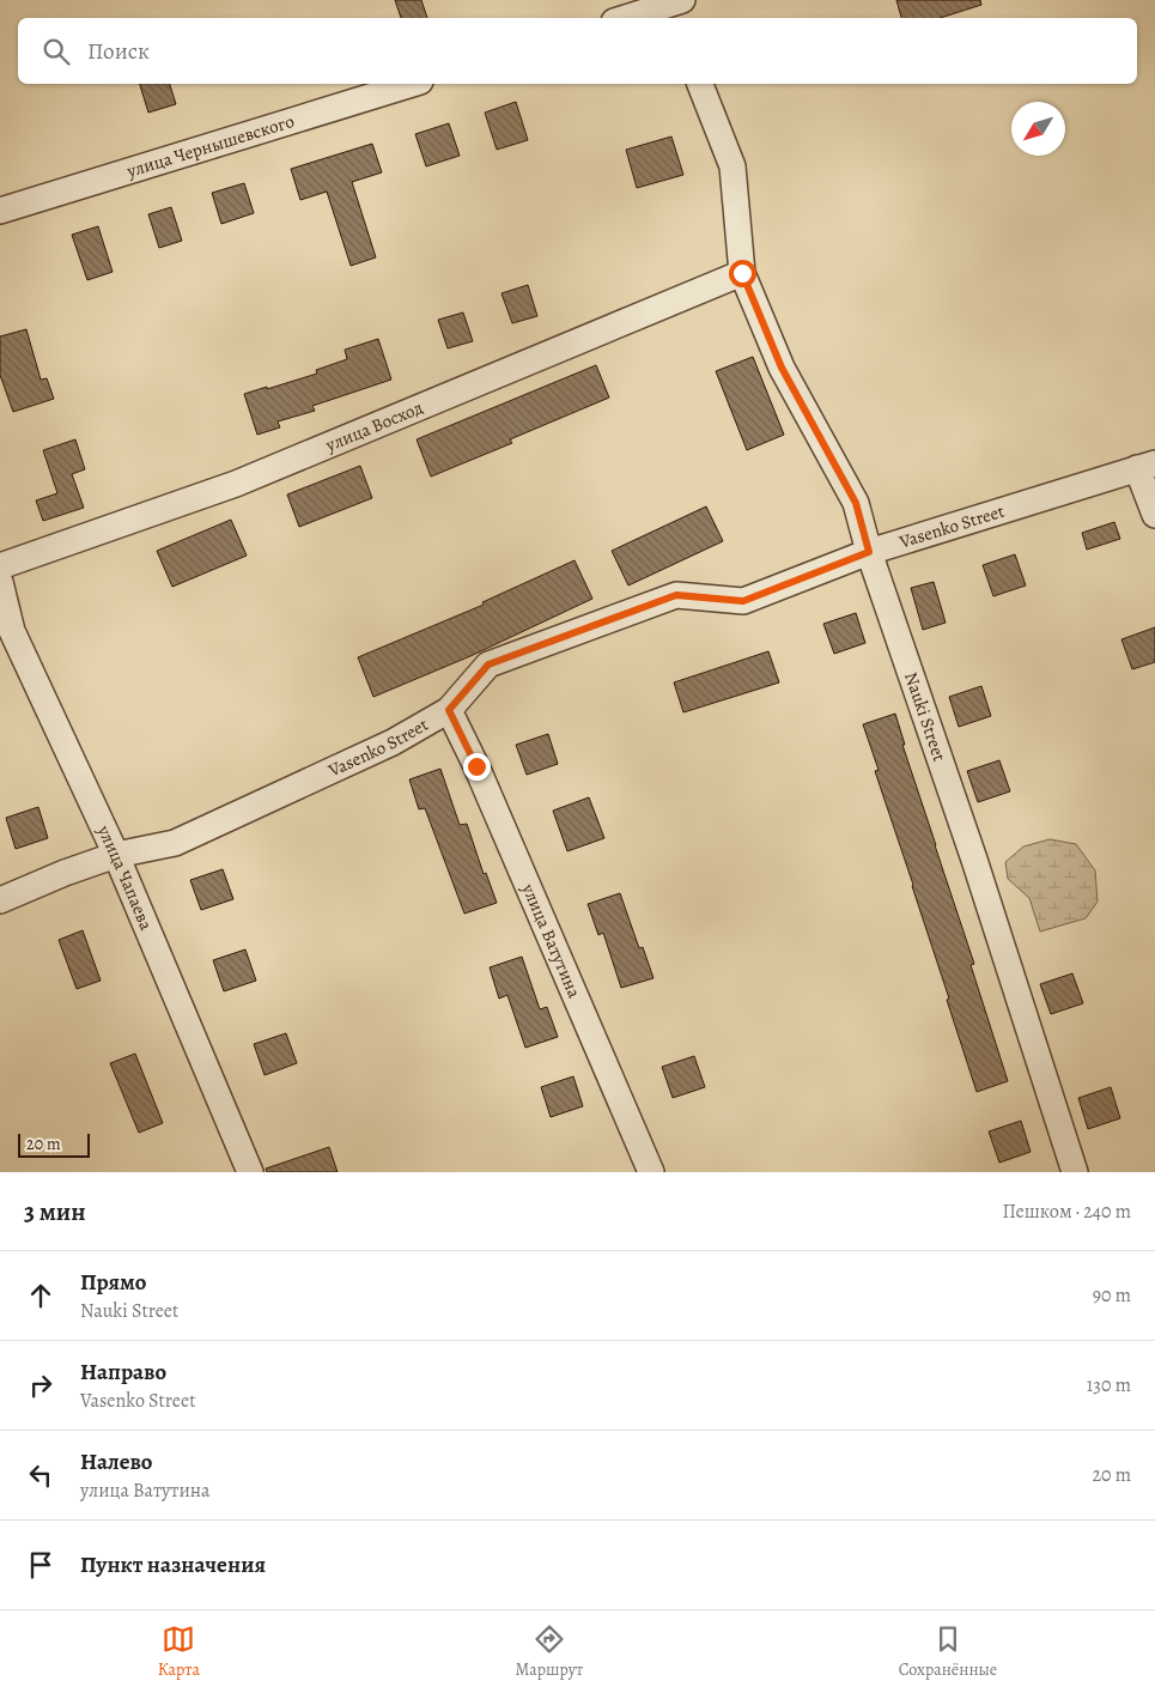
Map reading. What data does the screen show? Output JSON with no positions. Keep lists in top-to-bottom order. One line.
{"streets":{"street":["улица Чернышевского","улица Восход","Vasenko Street","Nauki Street","улица Чапаева","улица Ватутина"]},"crossings":[["улица Восход","Nauki Street"],["Vasenko Street","Nauki Street"],["Vasenko Street","улица Чапаева"],["Vasenko Street","улица Ватутина"]],"scale_bar":"20 m","north":"bottom left","page":{"search":"Поиск","scale":"20 m","heading":["3 мин","Пешком · 240 m"],"list":[["Прямо","Nauki Street","90 m"],["Направо","Vasenko Street","130 m"],["Налево","улица Ватутина","20 m"],"Пункт назначения"],"nav":["Карта","Маршрут","Сохранённые"]}}
